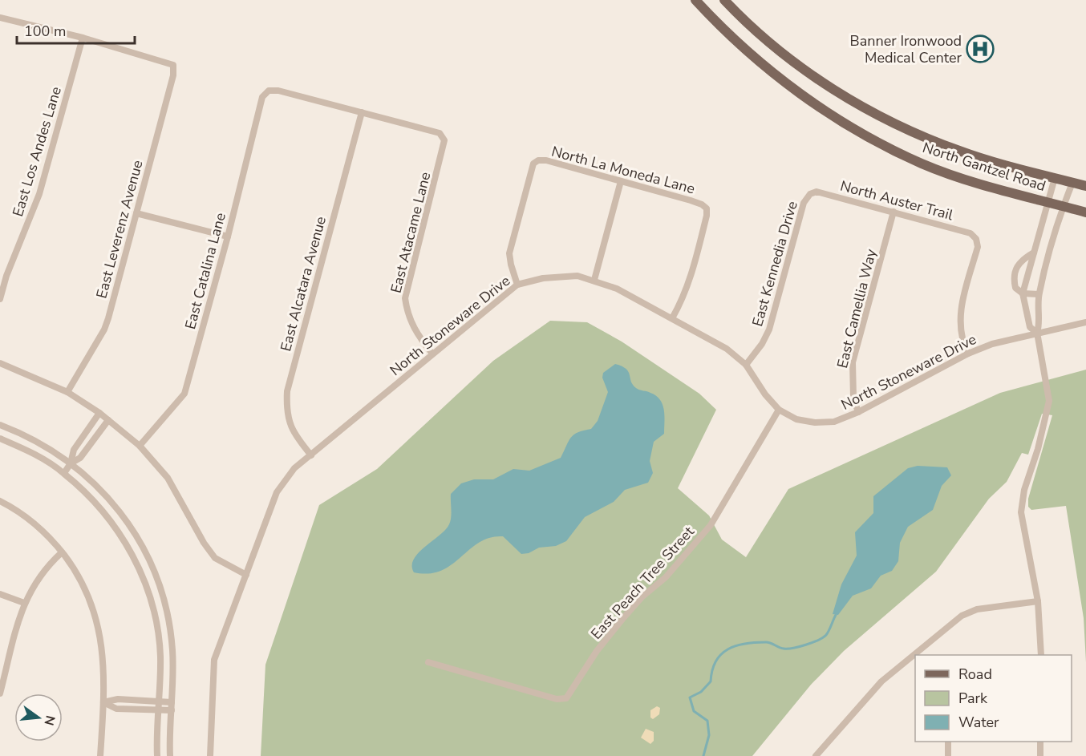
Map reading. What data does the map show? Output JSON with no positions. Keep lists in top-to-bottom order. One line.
{"streets":{"main road":["North Gantzel Road"],"street":["East Los Andes Lane","North La Moneda Lane","North Auster Trail","East Leverenz Avenue","East Atacame Lane","East Kennedia Drive","East Catalina Lane","East Alcatara Avenue","East Camellia Way","North Stoneware Drive","East Peach Tree Street"]},"crossings":[["East Los Andes Lane","East Leverenz Avenue"],["North La Moneda Lane","North Stoneware Drive"],["North Auster Trail","East Kennedia Drive"],["North Auster Trail","East Camellia Way"],["North Auster Trail","North Stoneware Drive"],["East Atacame Lane","East Catalina Lane"],["East Atacame Lane","East Alcatara Avenue"],["East Atacame Lane","North Stoneware Drive"],["East Kennedia Drive","North Stoneware Drive"],["East Catalina Lane","East Alcatara Avenue"],["East Alcatara Avenue","North Stoneware Drive"],["East Camellia Way","North Stoneware Drive"],["North Stoneware Drive","East Peach Tree Street"]],"places":{"hospital":["Banner Ironwood Medical Center"]},"legend":["Road","Park","Water"],"scale_bar":"100 m","north":"right"}
